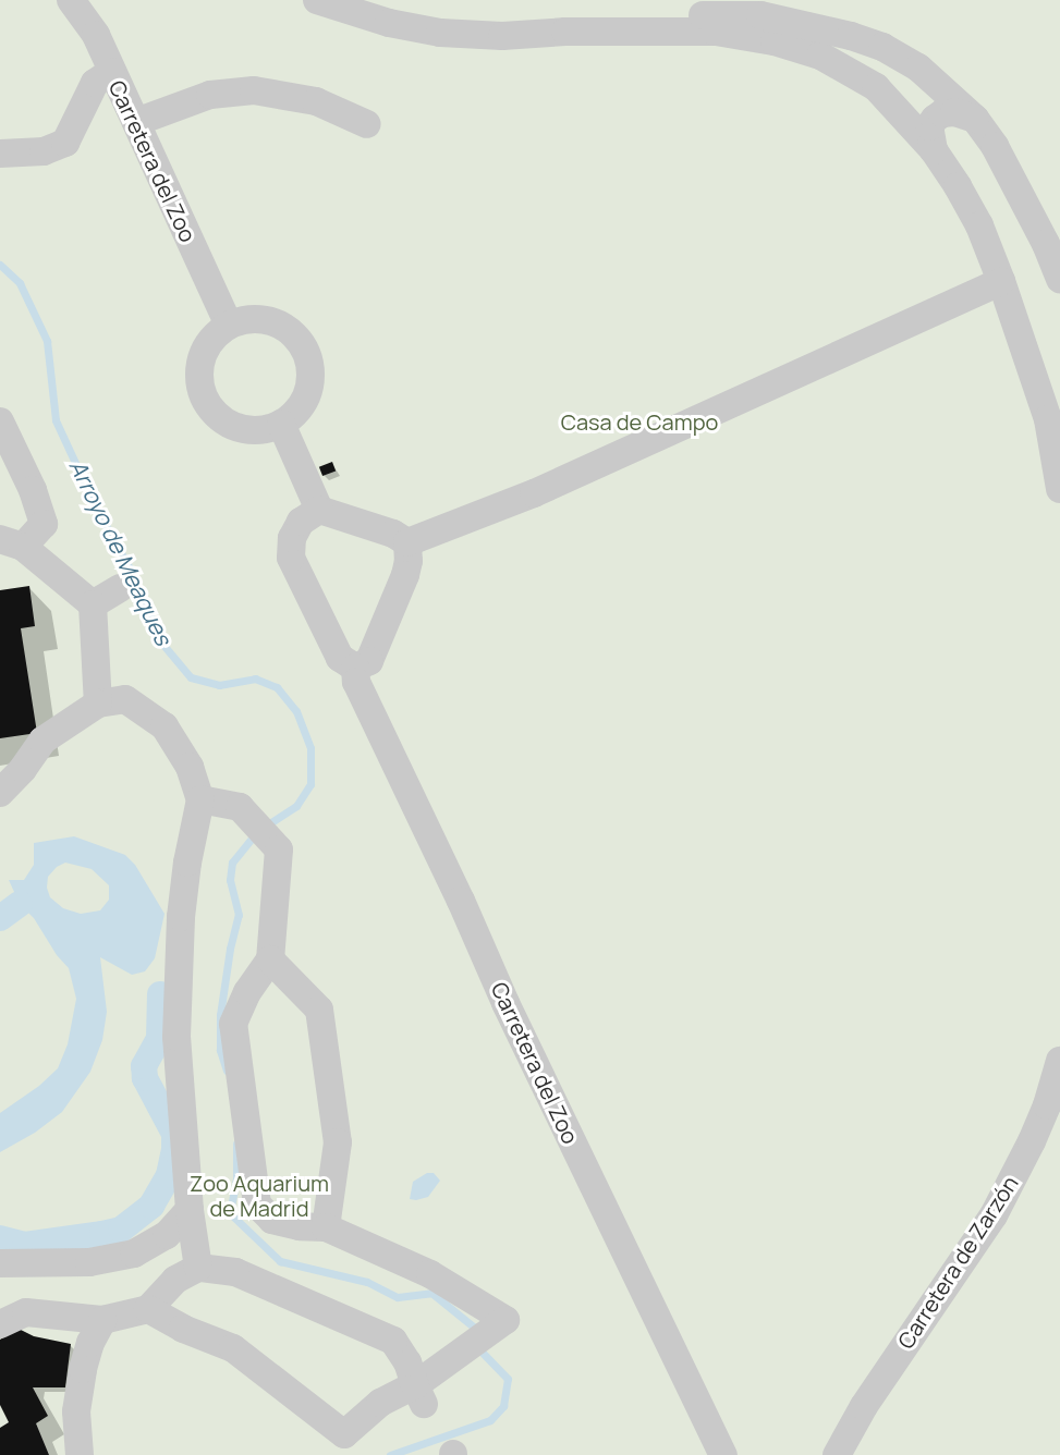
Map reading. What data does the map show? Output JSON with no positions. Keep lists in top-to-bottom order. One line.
{"streets":{"street":["Carretera del Zoo","Carretera de Zarzón"]},"water":["Arroyo de Meaques"],"parks":["Casa de Campo","Zoo Aquarium de Madrid"]}
